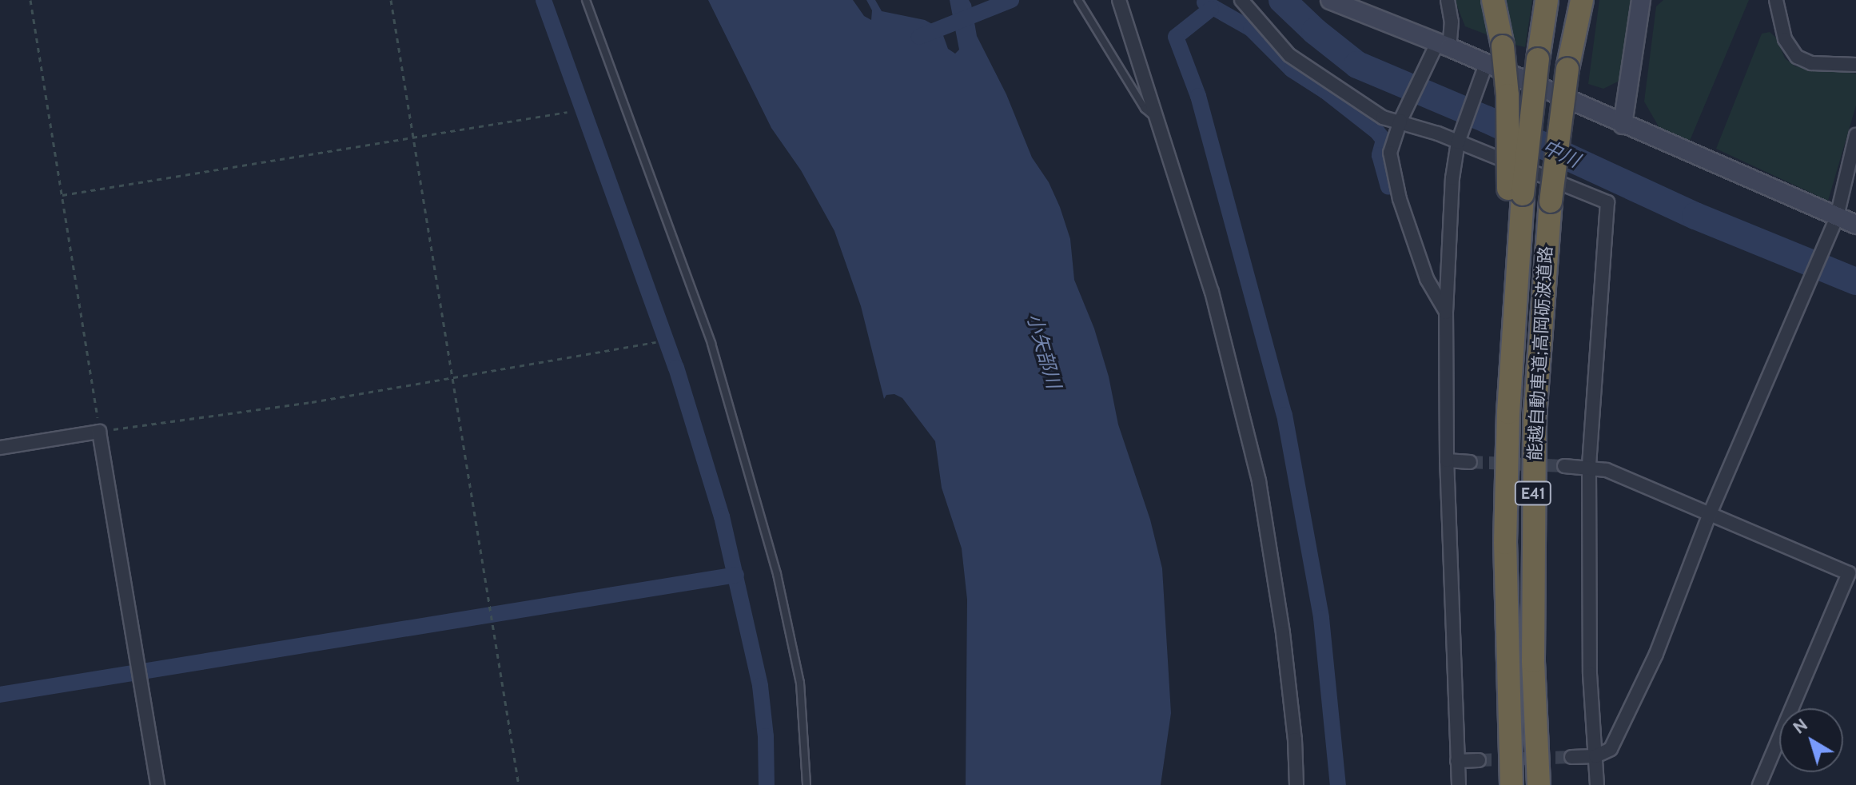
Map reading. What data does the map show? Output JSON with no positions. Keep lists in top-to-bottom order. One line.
{"streets":{"highway":["能越自動車道;高岡砺波道路","E41"]},"water":["中川","小矢部川"],"north":"top left"}
